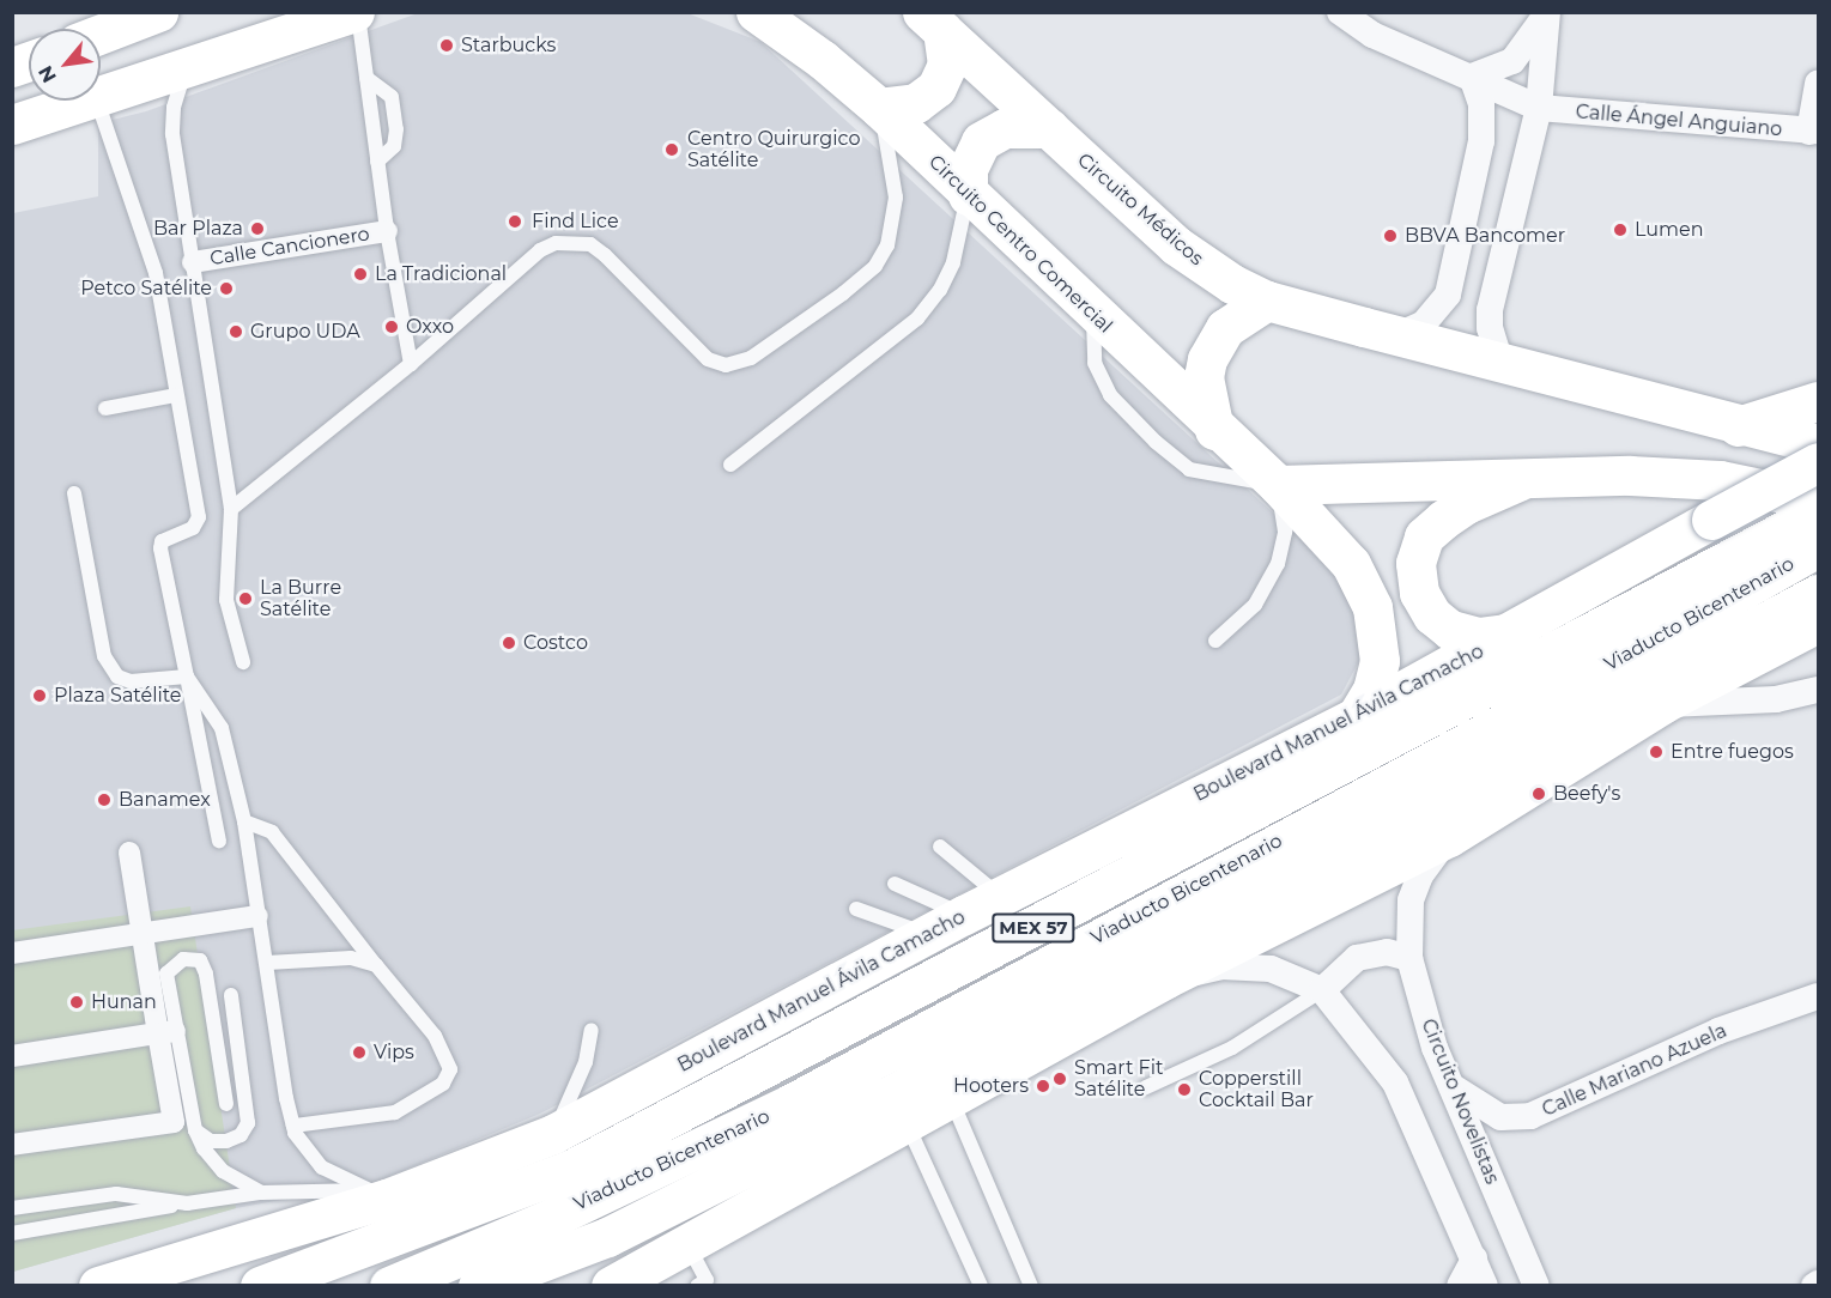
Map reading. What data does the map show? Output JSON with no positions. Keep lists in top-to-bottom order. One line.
{"streets":{"main road":["Circuito Médicos","Circuito Centro Comercial","Viaducto Bicentenario","Boulevard Manuel Ávila Camacho","MEX 57"],"street":["Calle Ángel Anguiano","Calle Cancionero","Calle Mariano Azuela","Circuito Novelistas"]},"crossings":[["Circuito Centro Comercial","Boulevard Manuel Ávila Camacho"],["Viaducto Bicentenario","Boulevard Manuel Ávila Camacho"],["Calle Mariano Azuela","Circuito Novelistas"]],"places":["Starbucks","Centro Quirurgico Satélite","Find Lice","Bar Plaza","Lumen","BBVA Bancomer","La Tradicional","Petco Satélite","Oxxo","Grupo UDA","La Burre Satélite","Costco","Plaza Satélite","Entre fuegos","Beefy's","Banamex","Hunan","Vips","Smart Fit Satélite","Hooters","Copperstill Cocktail Bar"],"north":"bottom left"}
